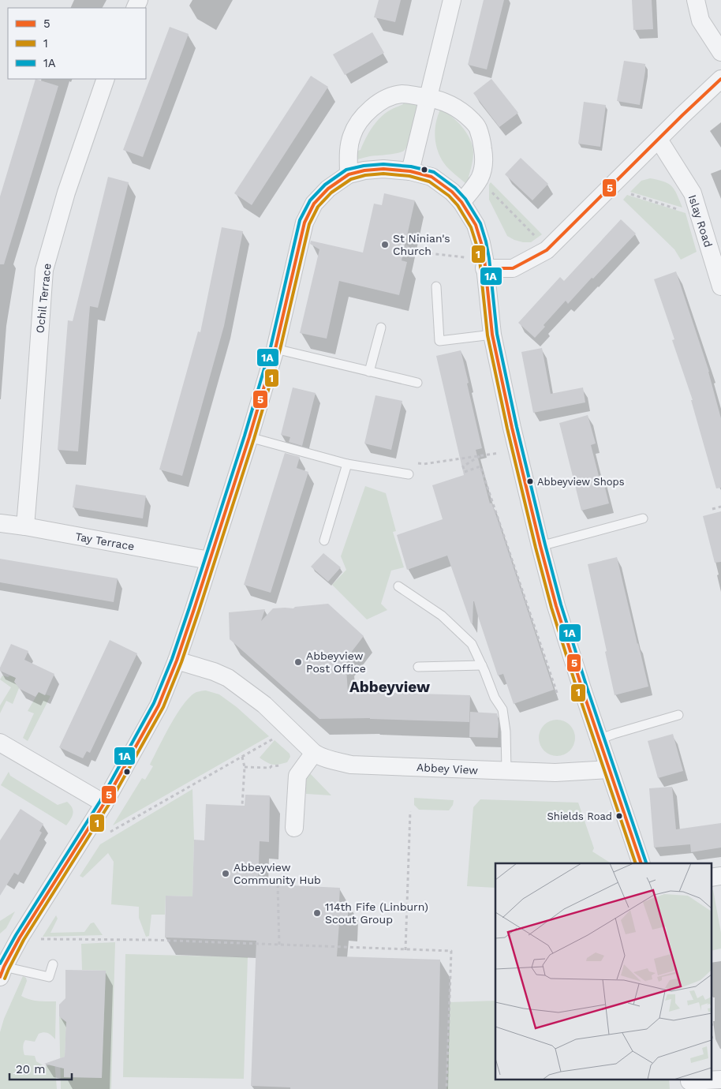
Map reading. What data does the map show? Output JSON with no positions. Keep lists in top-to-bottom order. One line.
{"streets":{"street":["Islay Road","Ochil Terrace","Tay Terrace","Abbey View"]},"crossings":[["Ochil Terrace","Tay Terrace"]],"districts":["Abbeyview"],"places":["St Ninian's Church","Abbeyview Shops","Abbeyview Post Office","Shields Road","Abbeyview Community Hub","114th Fife (Linburn) Scout Group"],"lines":["transit line 5","transit line 1A","transit line 1"],"legend":["5","1","1A"],"scale_bar":"20 m"}
